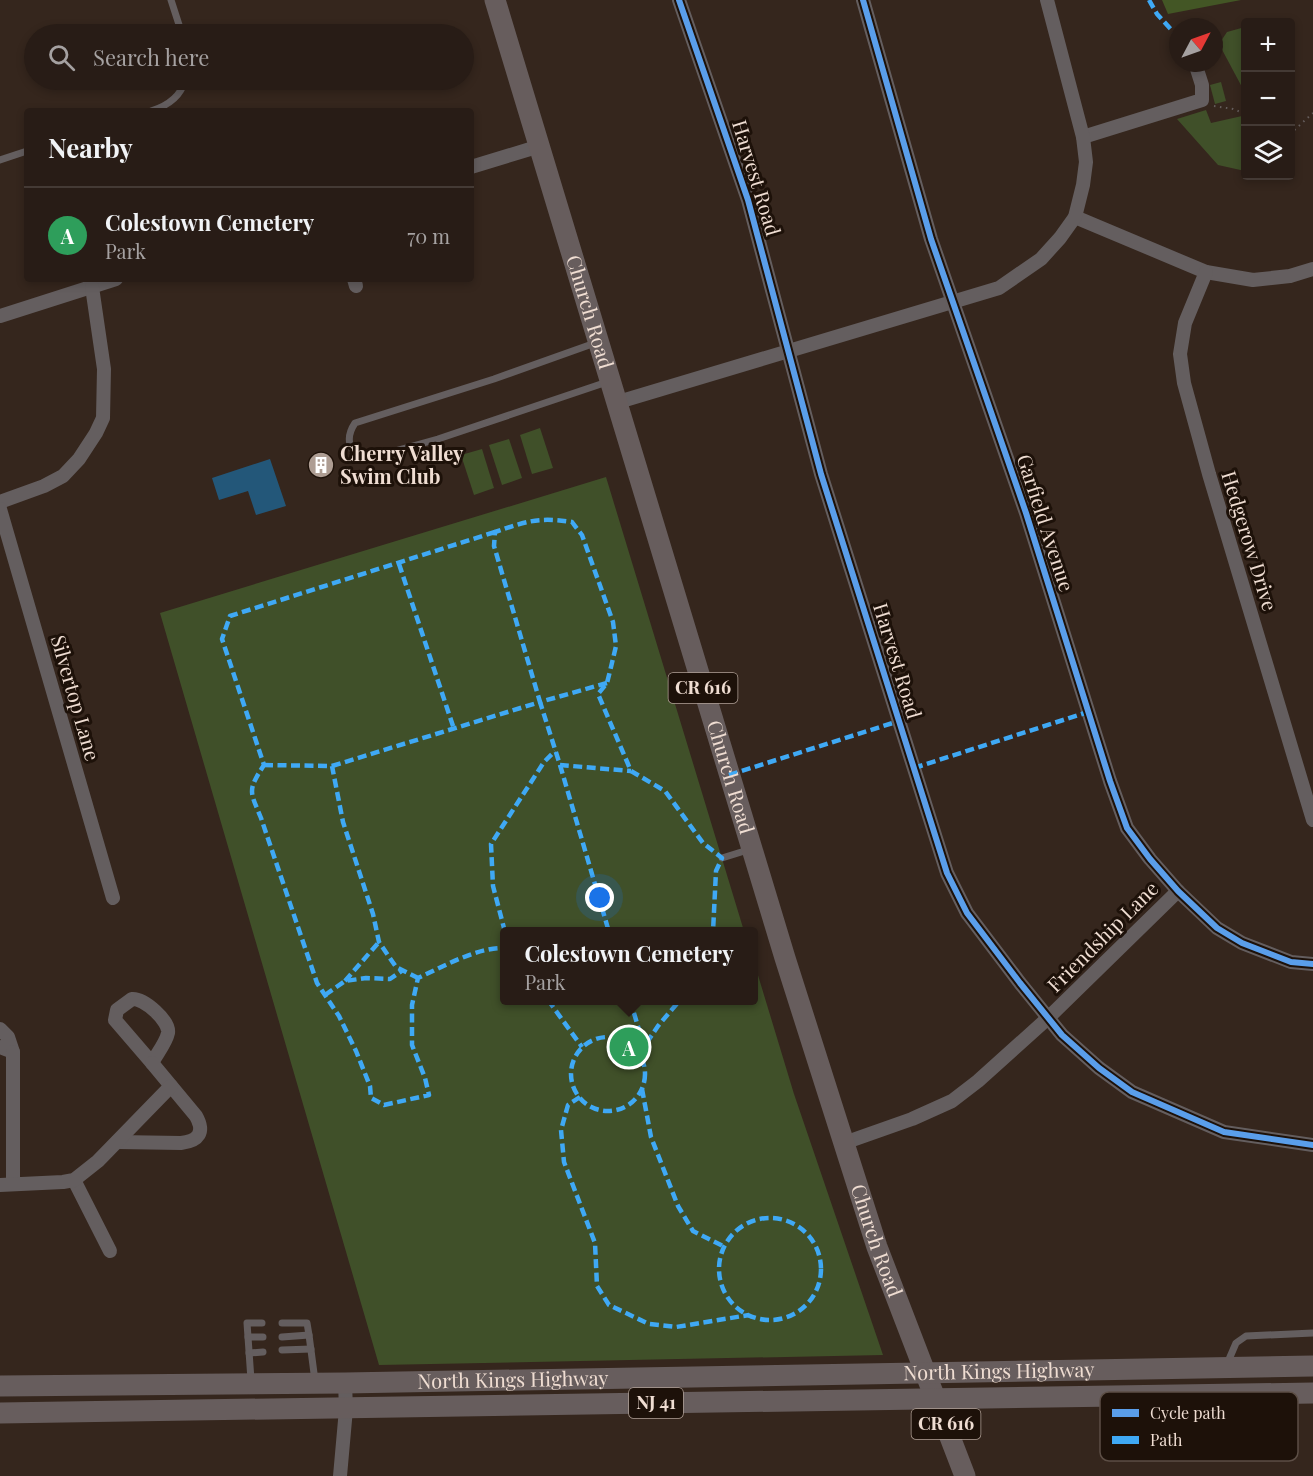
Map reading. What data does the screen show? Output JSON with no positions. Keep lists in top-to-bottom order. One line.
{"streets":{"main road":["Church Road","CR 616","North Kings Highway","NJ 41"],"street":["Harvest Road","Garfield Avenue","Hedgerow Drive","Silvertop Lane","Friendship Lane"]},"crossings":[["Harvest Road","Friendship Lane"],["Church Road","Friendship Lane"],["Church Road","North Kings Highway"],["Garfield Avenue","Friendship Lane"]],"places":{"building":["Cherry Valley Swim Club"]},"legend":["Cycle path","Path"],"north":"top right","page":{"map_buttons":["+","−"],"search":"Search here","heading":"Nearby","list":[{"mark":"A","name":"Colestown Cemetery","note":"Park","value":"70 m"}],"popup":["Colestown Cemetery","Park"],"pins":"A"}}
